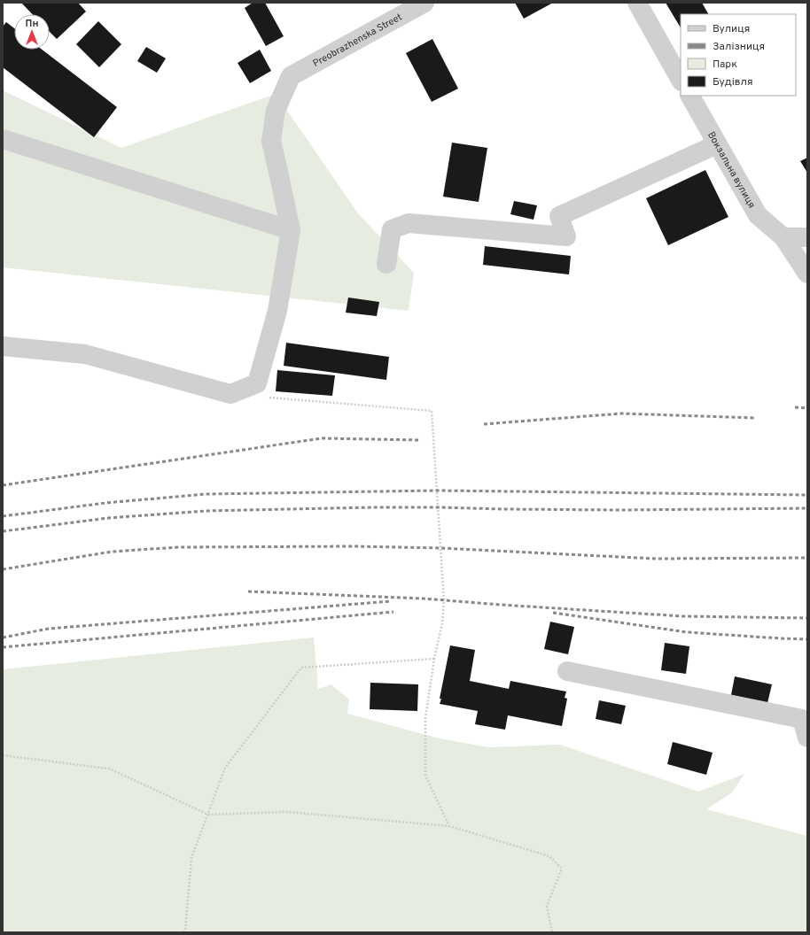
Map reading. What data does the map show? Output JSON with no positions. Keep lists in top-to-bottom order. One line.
{"streets":{"street":["Preobrazhenska Street","Вокзальна вулиця"]},"legend":["Вулиця","Залізниця","Парк","Будівля"],"north":"top"}
